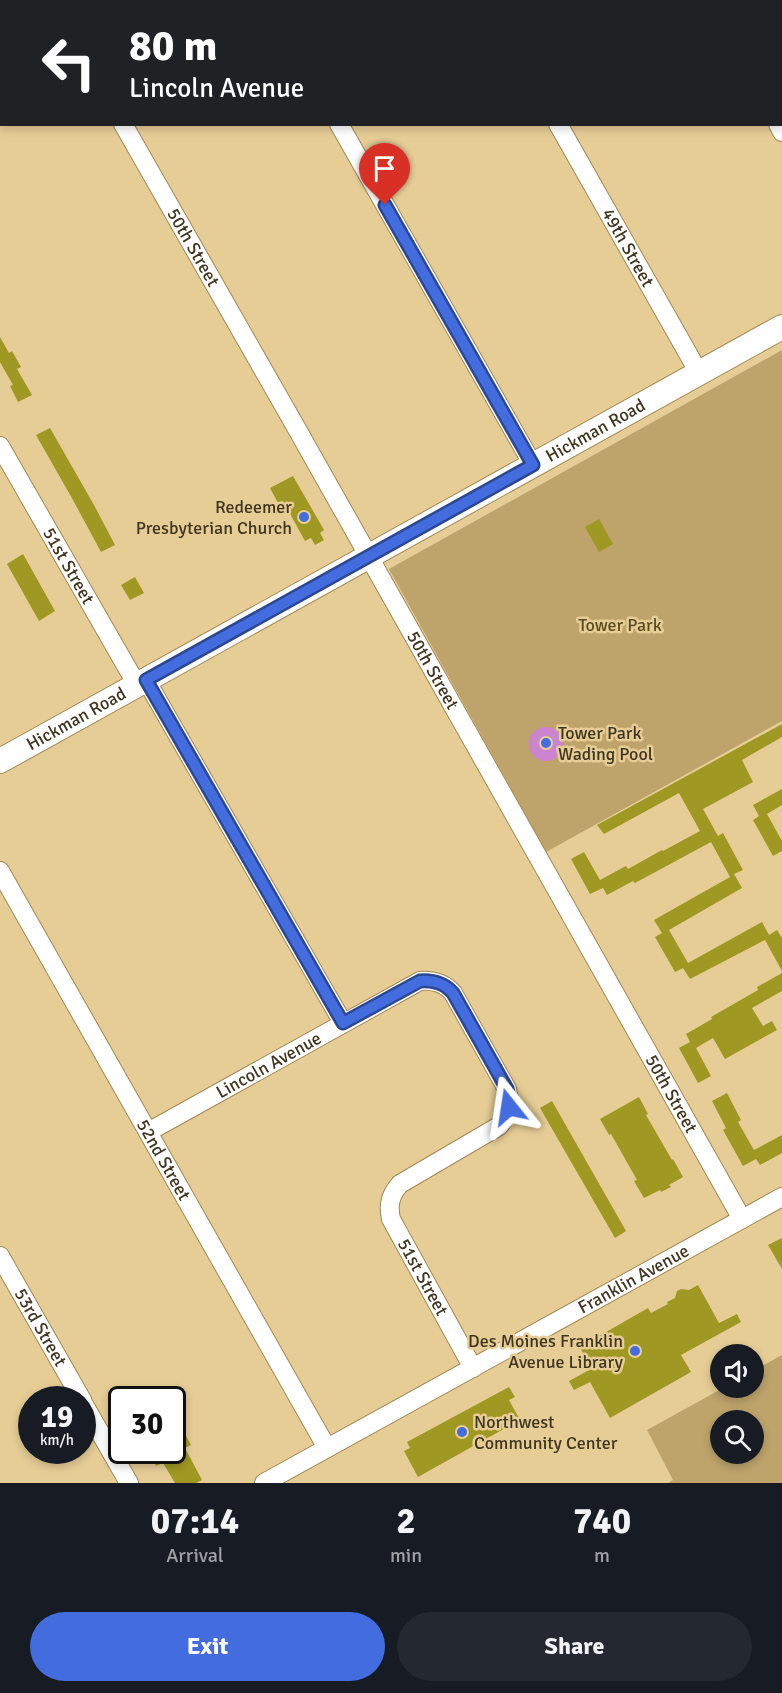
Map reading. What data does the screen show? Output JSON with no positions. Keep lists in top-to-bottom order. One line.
{"streets":{"main road":["Hickman Road"],"street":["50th Street","49th Street","51st Street","Lincoln Avenue","52nd Street","Franklin Avenue","53rd Street"]},"crossings":[["50th Street","Hickman Road"],["50th Street","Franklin Avenue"],["49th Street","Hickman Road"],["Hickman Road","51st Street"],["51st Street","Lincoln Avenue"],["51st Street","Franklin Avenue"],["Lincoln Avenue","52nd Street"],["52nd Street","Franklin Avenue"]],"parks":["Tower Park"],"places":["Redeemer Presbyterian Church","Tower Park Wading Pool","Des Moines Franklin Avenue Library","Northwest Community Center"],"page":{"turn":["80 m","Lincoln Avenue"],"speed":"19 km/h","limit":"30","eta":["07:14","Arrival","2","min","740","m"],"buttons":["Exit","Share"]}}
